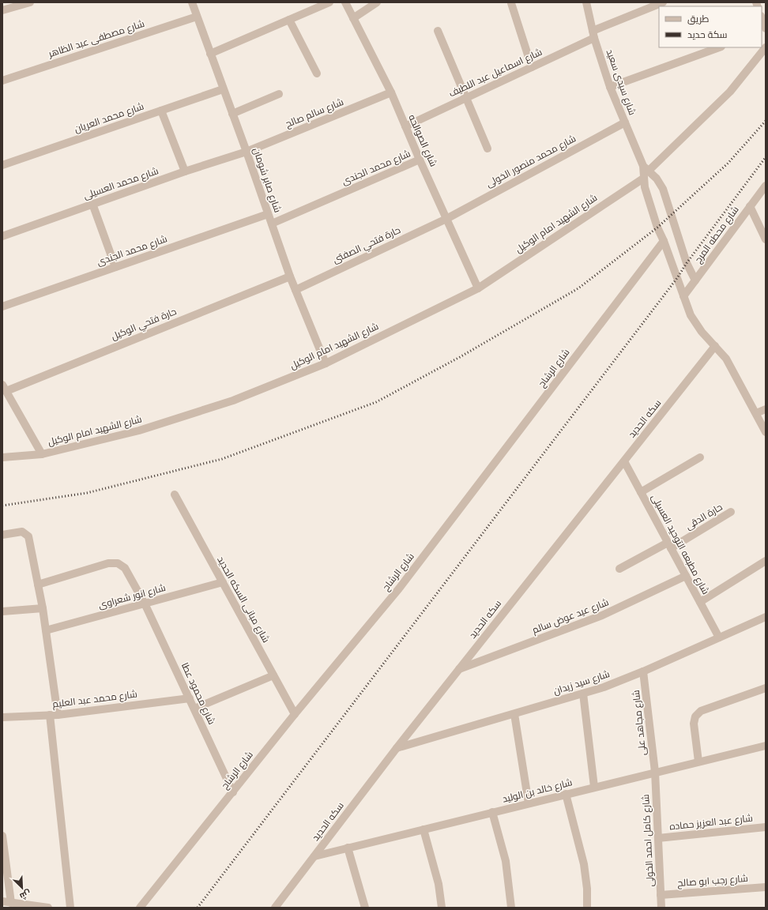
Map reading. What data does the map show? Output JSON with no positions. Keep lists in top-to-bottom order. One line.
{"streets":{"street":["شارع مصطفى عبد الظاهر","شارع اسماعيل عبد اللطيف","شارع سيدى سعيد","شارع سالم صالح","شارع محمد العريان","شارع الصوالحه","شارع محمد منصور الخولى","شارع محمد الجندى","شارع صابر شومان","شارع محمد العسيلى","شارع الشهيد امام الوكيل","شارع محطه المرج","حارة فتحي الصفتى","حارة فتحي الوكيل","شارع الرشاح","سكه الحديد","حارة الدقى","شارع مطبعه التوحيد العسيلى","شارع انور شعراوى","شارع مبانى السكه الحديد","شارع عيد عوض سالم","شارع سيد زيدان","شارع محمود عطا","شارع محمد عبد العليم","شارع مجاهد على","شارع خالد بن الوليد","شارع عبد العزيز حماده","شارع كامل احمد الخولى","شارع رجب ابو صالح"]},"crossings":[["شارع مصطفى عبد الظاهر","شارع صابر شومان"],["شارع اسماعيل عبد اللطيف","شارع سيدى سعيد"],["شارع اسماعيل عبد اللطيف","شارع الصوالحه"],["شارع سيدى سعيد","شارع محمد منصور الخولى"],["شارع سالم صالح","شارع الصوالحه"],["شارع سالم صالح","شارع صابر شومان"],["شارع سالم صالح","شارع محمد العسيلى"],["شارع محمد العريان","شارع صابر شومان"],["شارع الصوالحه","شارع محمد منصور الخولى"],["شارع الصوالحه","شارع محمد الجندى"],["شارع الصوالحه","شارع الشهيد امام الوكيل"],["شارع الصوالحه","حارة فتحي الصفتى"],["شارع محمد منصور الخولى","حارة فتحي الصفتى"],["شارع محمد الجندى","شارع صابر شومان"],["شارع صابر شومان","شارع محمد العسيلى"],["شارع صابر شومان","شارع الشهيد امام الوكيل"],["شارع صابر شومان","حارة فتحي الصفتى"],["شارع صابر شومان","حارة فتحي الوكيل"],["شارع الرشاح","شارع مبانى السكه الحديد"],["شارع الرشاح","شارع محمود عطا"],["سكه الحديد","شارع مطبعه التوحيد العسيلى"],["سكه الحديد","شارع عيد عوض سالم"],["سكه الحديد","شارع سيد زيدان"],["سكه الحديد","شارع خالد بن الوليد"],["حارة الدقى","شارع مطبعه التوحيد العسيلى"],["شارع مطبعه التوحيد العسيلى","شارع عيد عوض سالم"],["شارع مطبعه التوحيد العسيلى","شارع سيد زيدان"],["شارع انور شعراوى","شارع مبانى السكه الحديد"],["شارع انور شعراوى","شارع محمود عطا"],["شارع سيد زيدان","شارع مجاهد على"],["شارع محمود عطا","شارع محمد عبد العليم"],["شارع مجاهد على","شارع خالد بن الوليد"],["شارع مجاهد على","شارع كامل احمد الخولى"],["شارع خالد بن الوليد","شارع كامل احمد الخولى"],["شارع عبد العزيز حماده","شارع كامل احمد الخولى"],["شارع كامل احمد الخولى","شارع رجب ابو صالح"]],"legend":["طريق","سكة حديد"],"north":"bottom right"}
